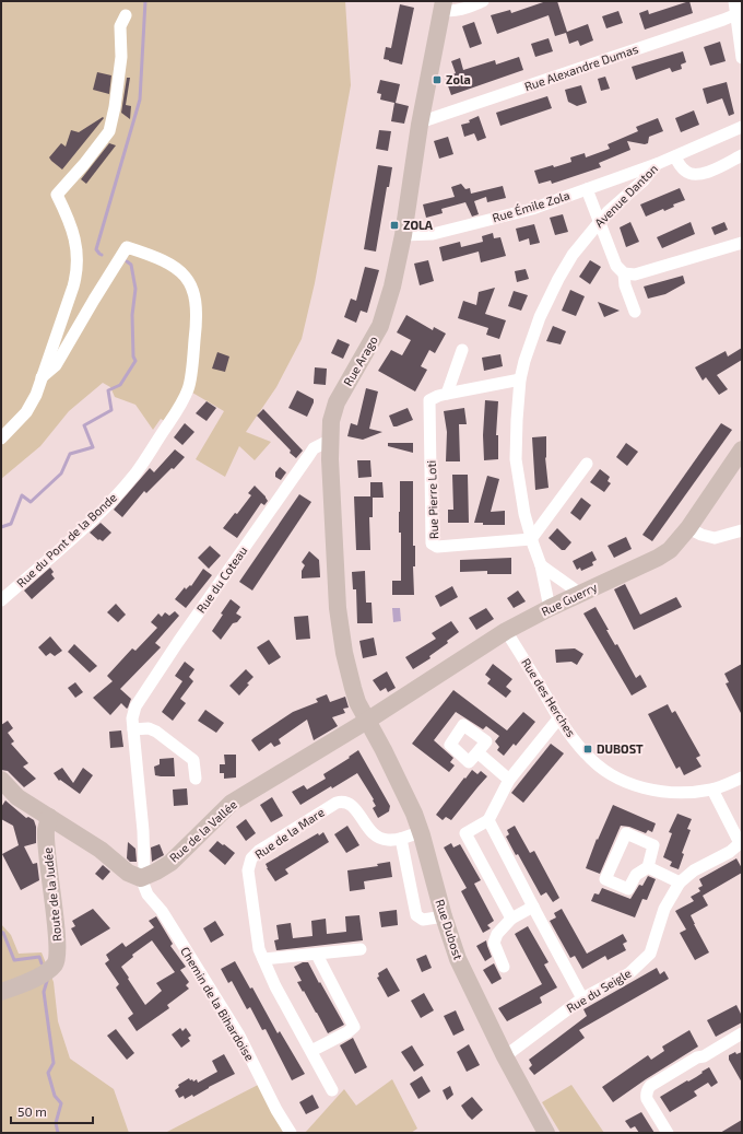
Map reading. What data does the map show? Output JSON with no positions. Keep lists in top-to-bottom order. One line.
{"streets":{"main road":["Rue Arago","Rue Guerry","Rue de la Vallée","Route de la Judée","Rue Dubost"],"street":["Rue Alexandre Dumas","Avenue Danton","Rue Émile Zola","Rue Pierre Loti","Rue du Pont de la Bonde","Rue du Coteau","Rue des Herches","Rue de la Mare","Rue du Seigle","Chemin de la Bihardoise"]},"crossings":[["Rue Alexandre Dumas","Rue Arago"],["Avenue Danton","Rue Émile Zola"],["Avenue Danton","Rue Pierre Loti"],["Avenue Danton","Rue Guerry"],["Rue Émile Zola","Rue Arago"],["Rue Arago","Rue du Coteau"],["Rue Arago","Rue Guerry"],["Rue Arago","Rue de la Vallée"],["Rue Arago","Rue Dubost"],["Rue du Coteau","Rue de la Vallée"],["Rue du Coteau","Chemin de la Bihardoise"],["Rue Guerry","Rue des Herches"],["Rue Guerry","Rue de la Vallée"],["Rue Guerry","Rue Dubost"],["Rue de la Vallée","Rue Dubost"],["Rue de la Vallée","Chemin de la Bihardoise"],["Rue de la Mare","Rue Dubost"],["Rue Dubost","Rue du Seigle"]],"places":{"transit":["Zola","ZOLA","DUBOST"]},"scale_bar":"50 m"}
